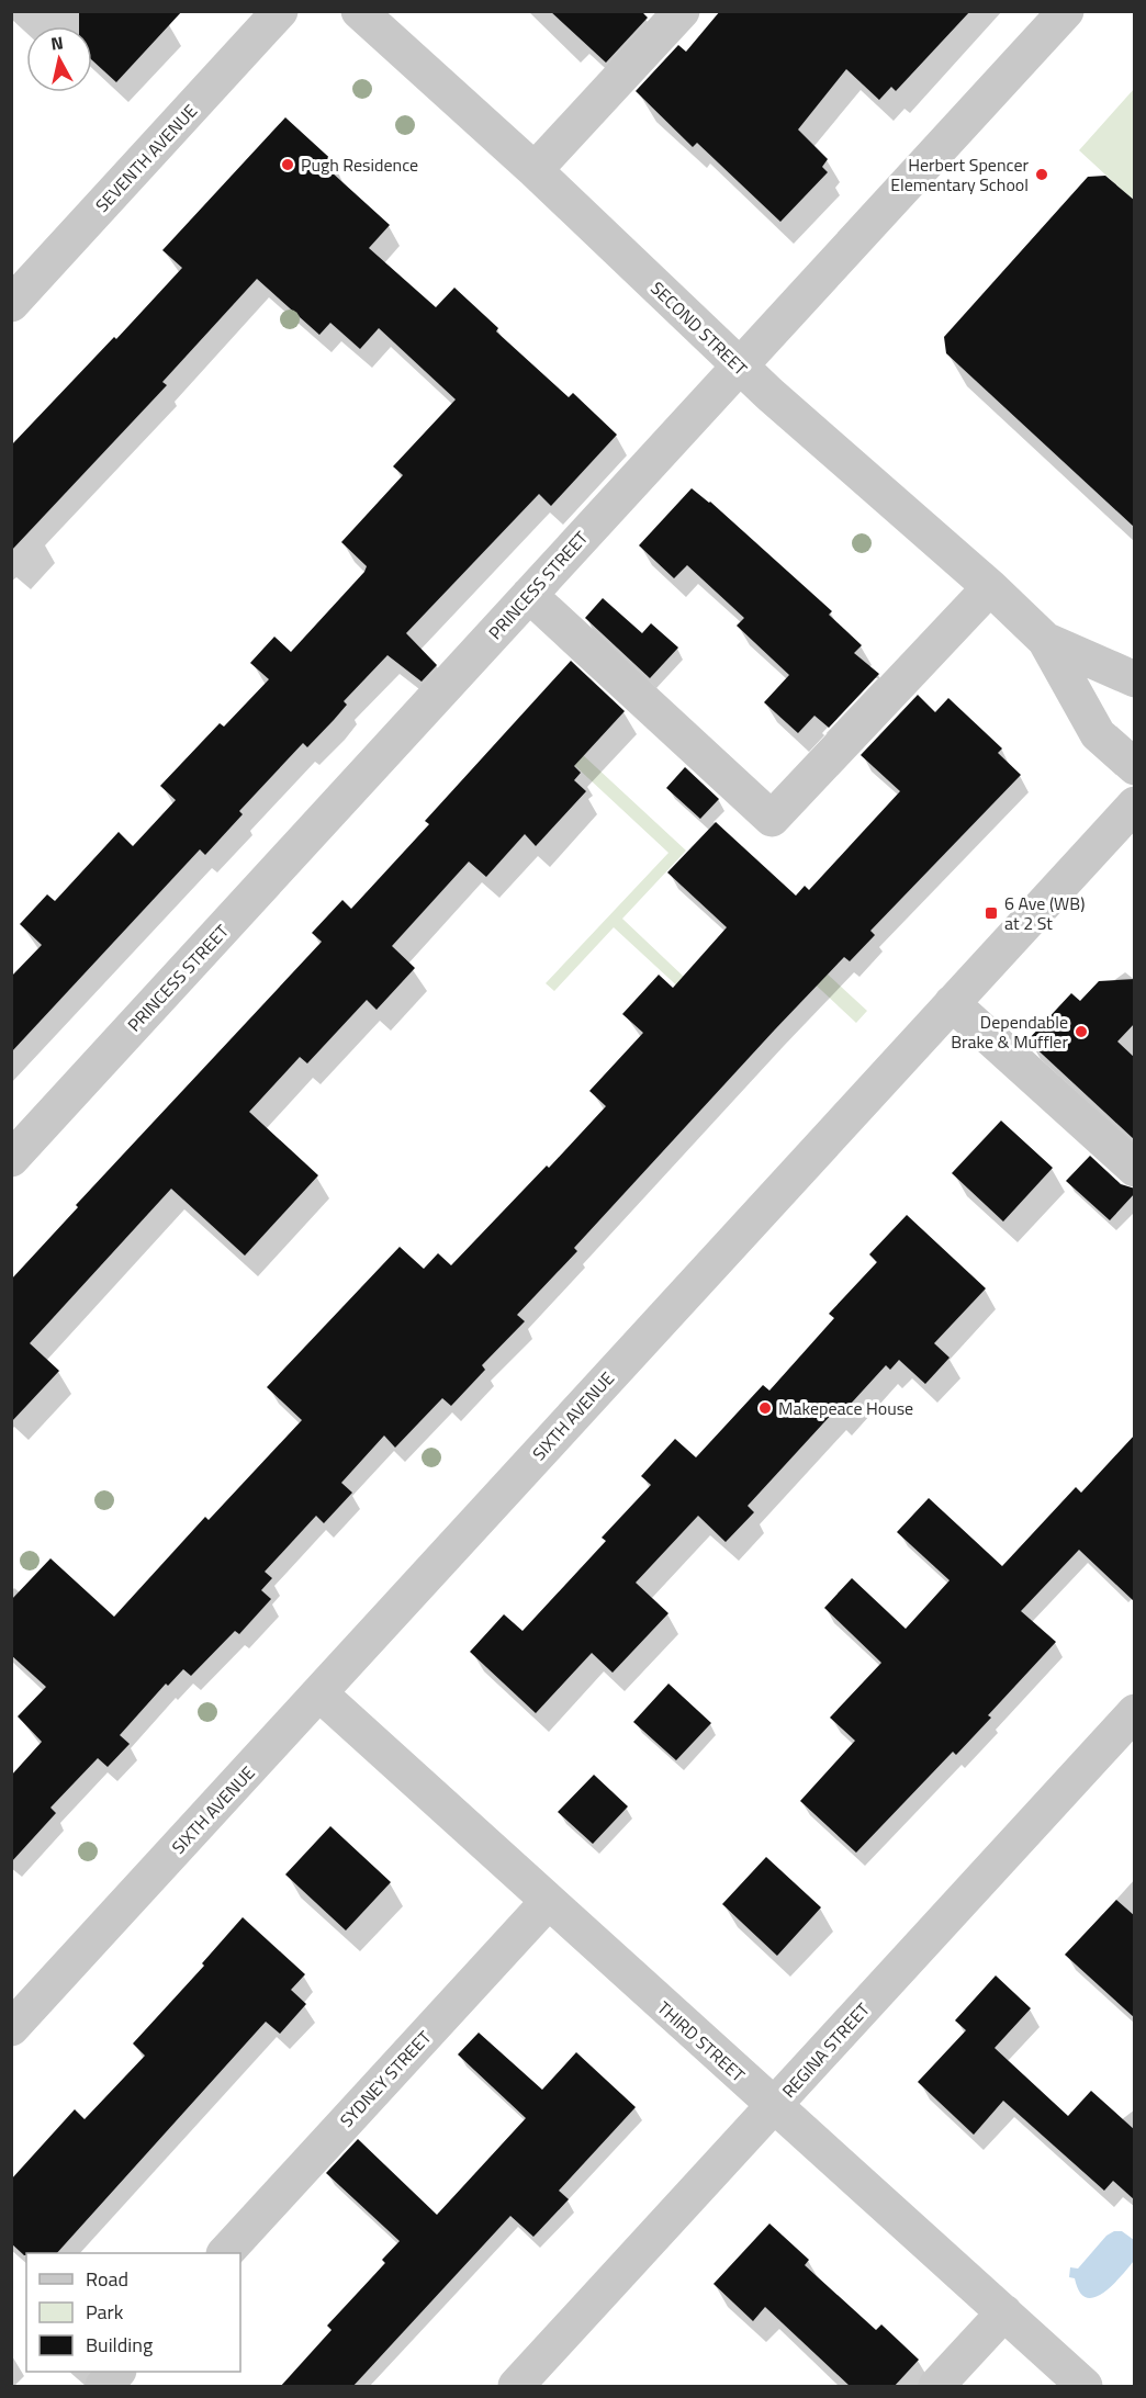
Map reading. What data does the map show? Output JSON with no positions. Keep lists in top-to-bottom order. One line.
{"streets":{"street":["SEVENTH AVENUE","SECOND STREET","PRINCESS STREET","SIXTH AVENUE","THIRD STREET","REGINA STREET","SYDNEY STREET"]},"crossings":[["SECOND STREET","PRINCESS STREET"],["SIXTH AVENUE","THIRD STREET"],["THIRD STREET","REGINA STREET"],["THIRD STREET","SYDNEY STREET"]],"places":{"other":["Pugh Residence","Herbert Spencer Elementary School","Dependable Brake & Muffler","Makepeace House"],"transit":["6 Ave (WB) at 2 St"]},"legend":["Road","Park","Building"],"north":"top"}
